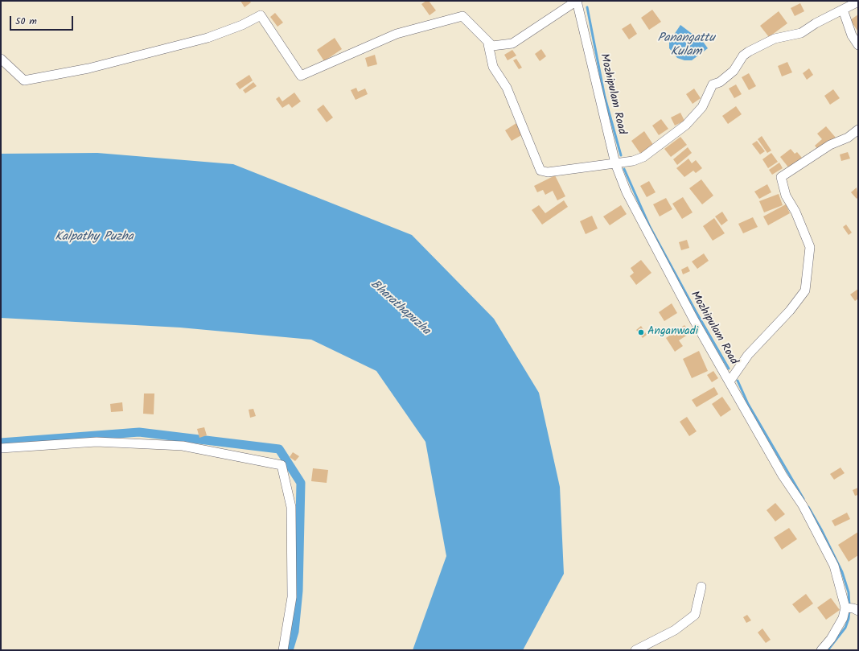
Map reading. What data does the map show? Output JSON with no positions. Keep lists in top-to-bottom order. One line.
{"streets":{"street":["Mozhipulam Road"]},"water":["Panangattu Kulam","Kalpathy Puzha","Bharathapuzha"],"places":["Anganwadi"],"scale_bar":"50 m"}
